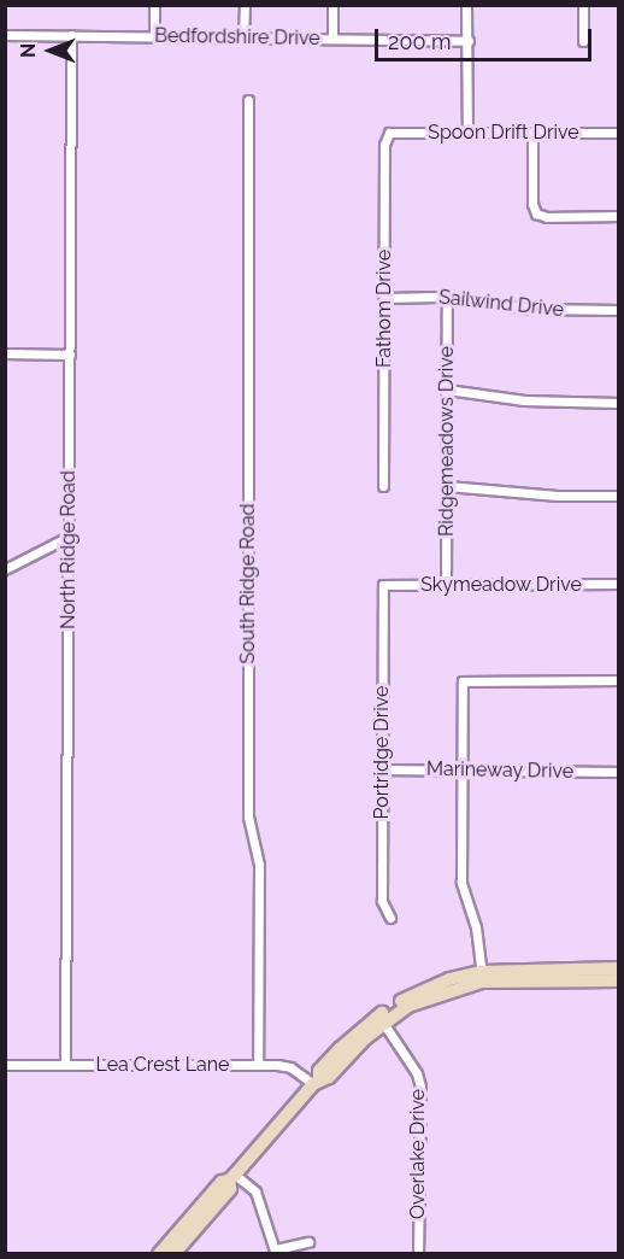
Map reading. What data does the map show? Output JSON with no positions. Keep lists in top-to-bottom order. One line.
{"streets":{"street":["Bedfordshire Drive","Spoon Drift Drive","Sailwind Drive","Fathom Drive","Ridgemeadows Drive","North Ridge Road","South Ridge Road","Skymeadow Drive","Portridge Drive","Marineway Drive","Lea Crest Lane","Overlake Drive"]},"crossings":[["Bedfordshire Drive","North Ridge Road"],["Spoon Drift Drive","Fathom Drive"],["Sailwind Drive","Fathom Drive"],["Sailwind Drive","Ridgemeadows Drive"],["Ridgemeadows Drive","Skymeadow Drive"],["North Ridge Road","Lea Crest Lane"],["South Ridge Road","Lea Crest Lane"],["Skymeadow Drive","Portridge Drive"],["Portridge Drive","Marineway Drive"]],"scale_bar":"200 m","north":"left"}
